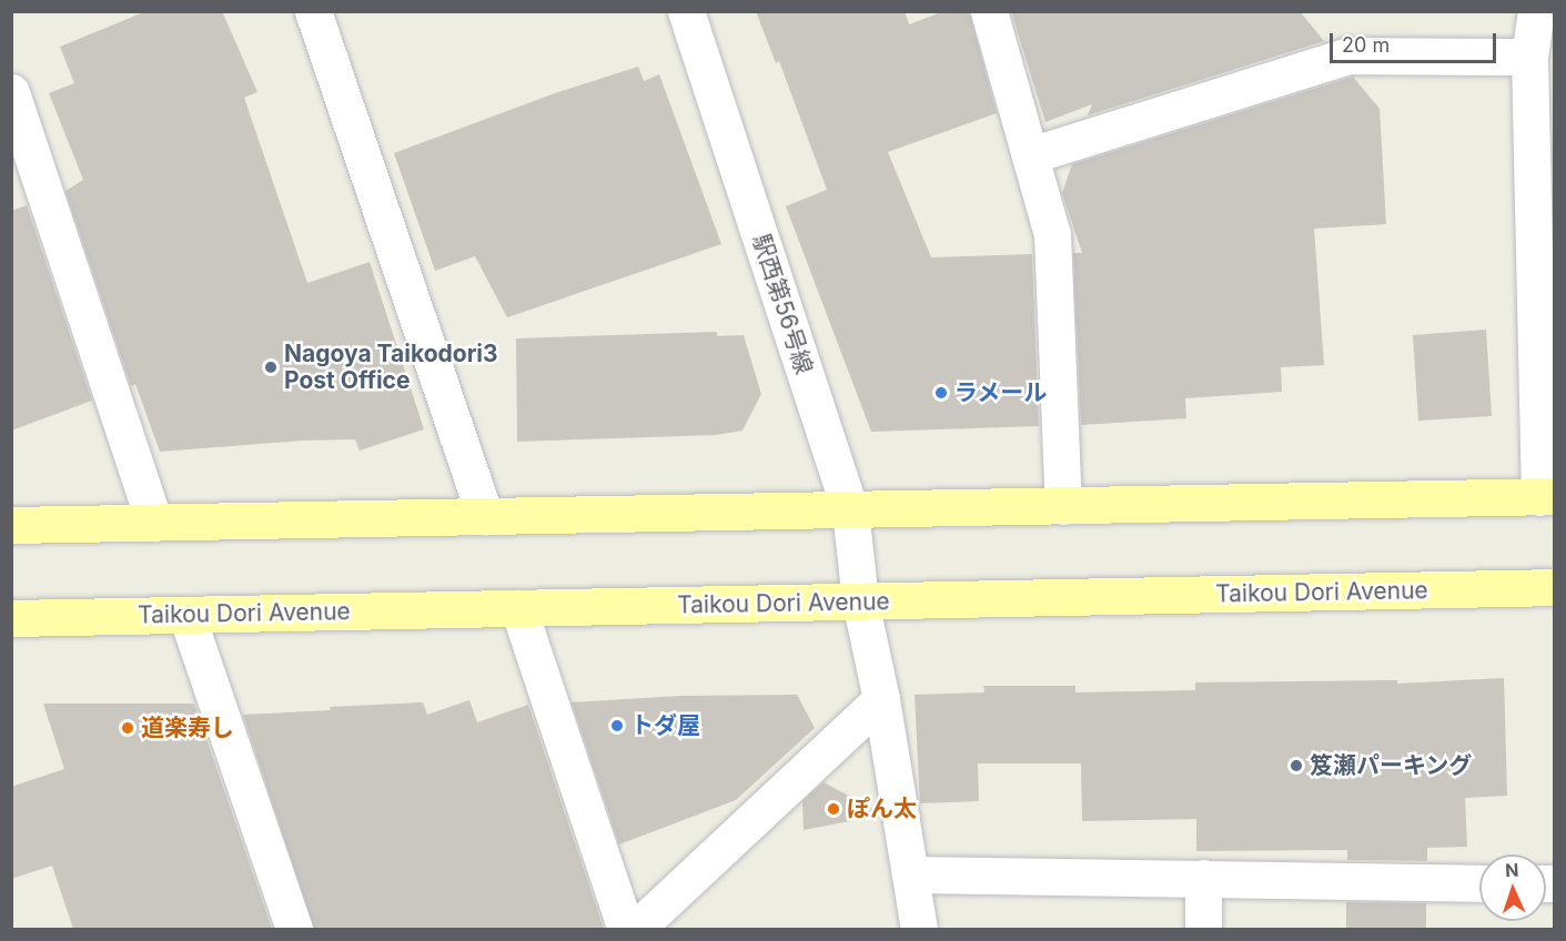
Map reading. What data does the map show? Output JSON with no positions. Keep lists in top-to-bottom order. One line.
{"streets":{"main road":["Taikou Dori Avenue"],"street":["駅西第56号線"]},"crossings":[["駅西第56号線","Taikou Dori Avenue"]],"places":["Nagoya Taikodori3 Post Office","ラメール","トダ屋","道楽寿し","笈瀬パーキング","ぽん太"],"scale_bar":"20 m","north":"top"}
